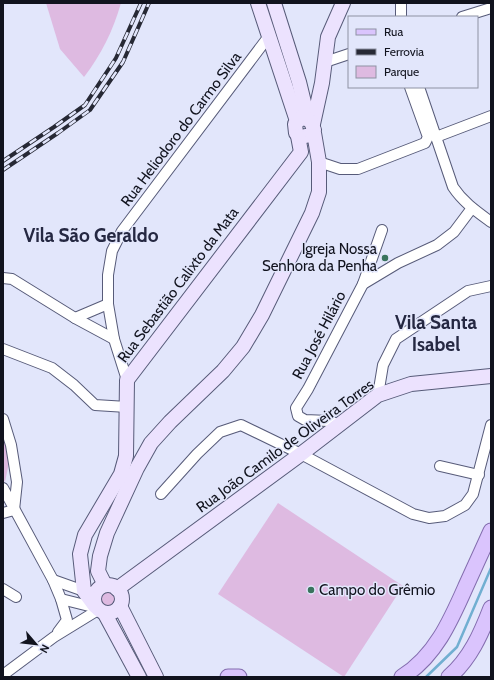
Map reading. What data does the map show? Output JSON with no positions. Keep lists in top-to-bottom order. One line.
{"streets":{"street":["Rua Heliodoro do Carmo Silva","Rua Sebastião Calixto da Mata","Rua José Hilário","Rua João Camilo de Oliveira Torres"]},"crossings":[["Rua Heliodoro do Carmo Silva","Rua Sebastião Calixto da Mata"],["Rua Sebastião Calixto da Mata","Rua João Camilo de Oliveira Torres"],["Rua José Hilário","Rua João Camilo de Oliveira Torres"]],"districts":["Vila São Geraldo","Vila Santa Isabel"],"places":["Igreja Nossa Senhora da Penha","Campo do Grêmio"],"legend":["Rua","Ferrovia","Parque"],"north":"bottom right"}
